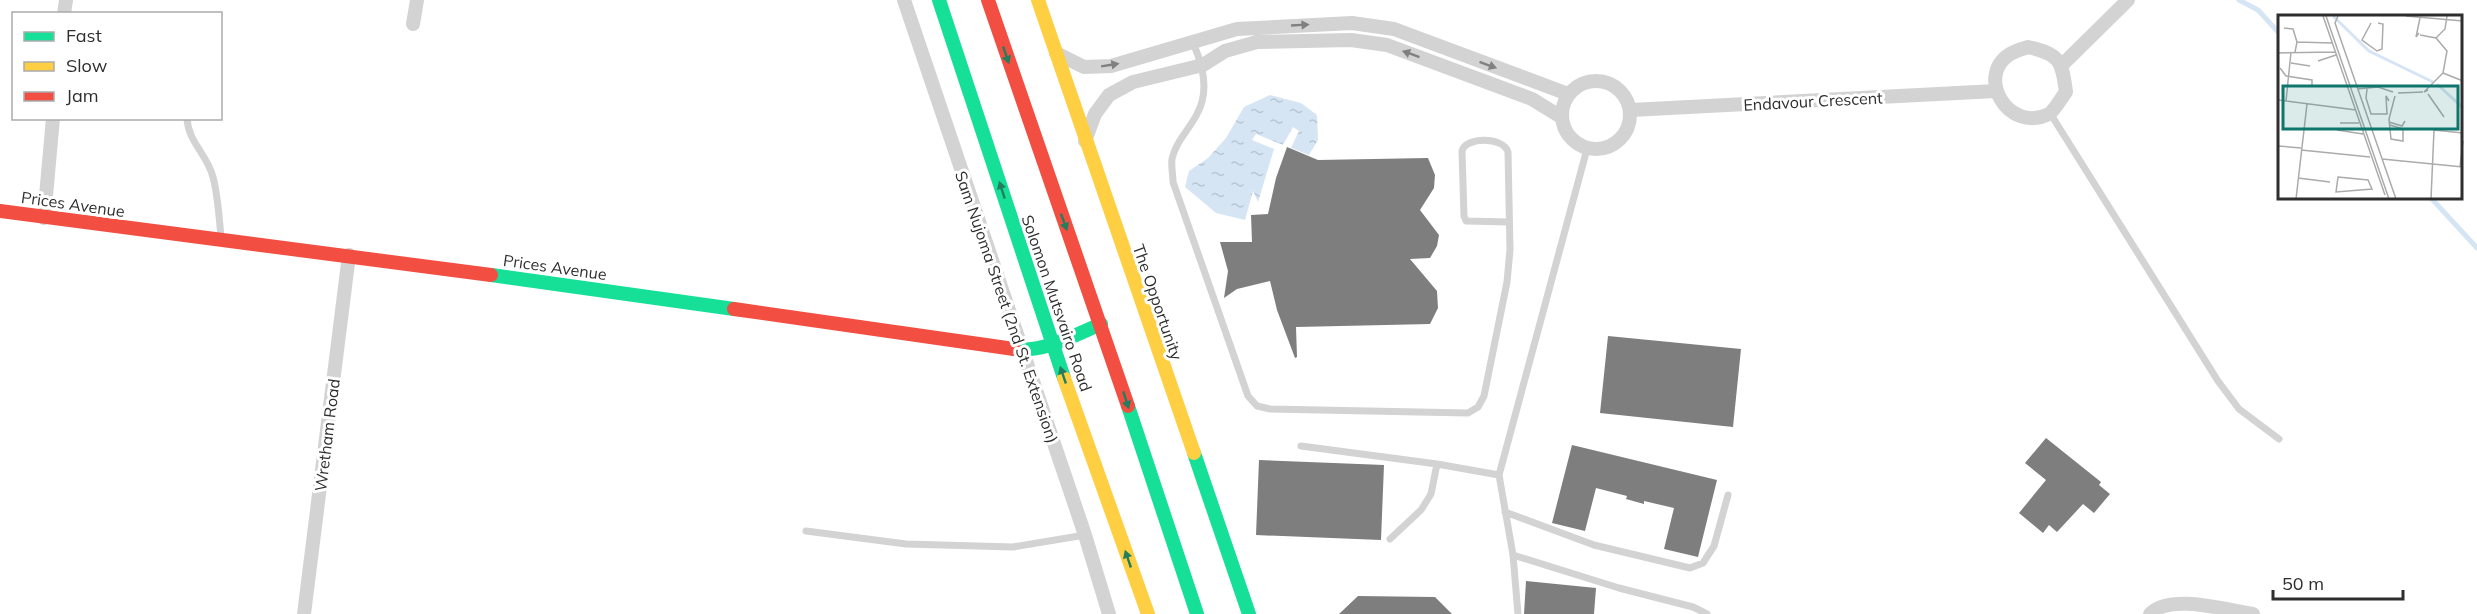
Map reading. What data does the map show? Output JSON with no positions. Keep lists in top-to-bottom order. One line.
{"streets":{"main road":["Prices Avenue","The Opportunity","Solomon Mutsvairo Road"],"street":["Endavour Crescent","Sam Nujoma Street (2nd St. Extension)","Wretham Road"]},"crossings":[["Prices Avenue","Solomon Mutsvairo Road"],["Prices Avenue","Sam Nujoma Street (2nd St. Extension)"],["Prices Avenue","Wretham Road"]],"legend":["Fast","Slow","Jam"],"scale_bar":"50 m"}
